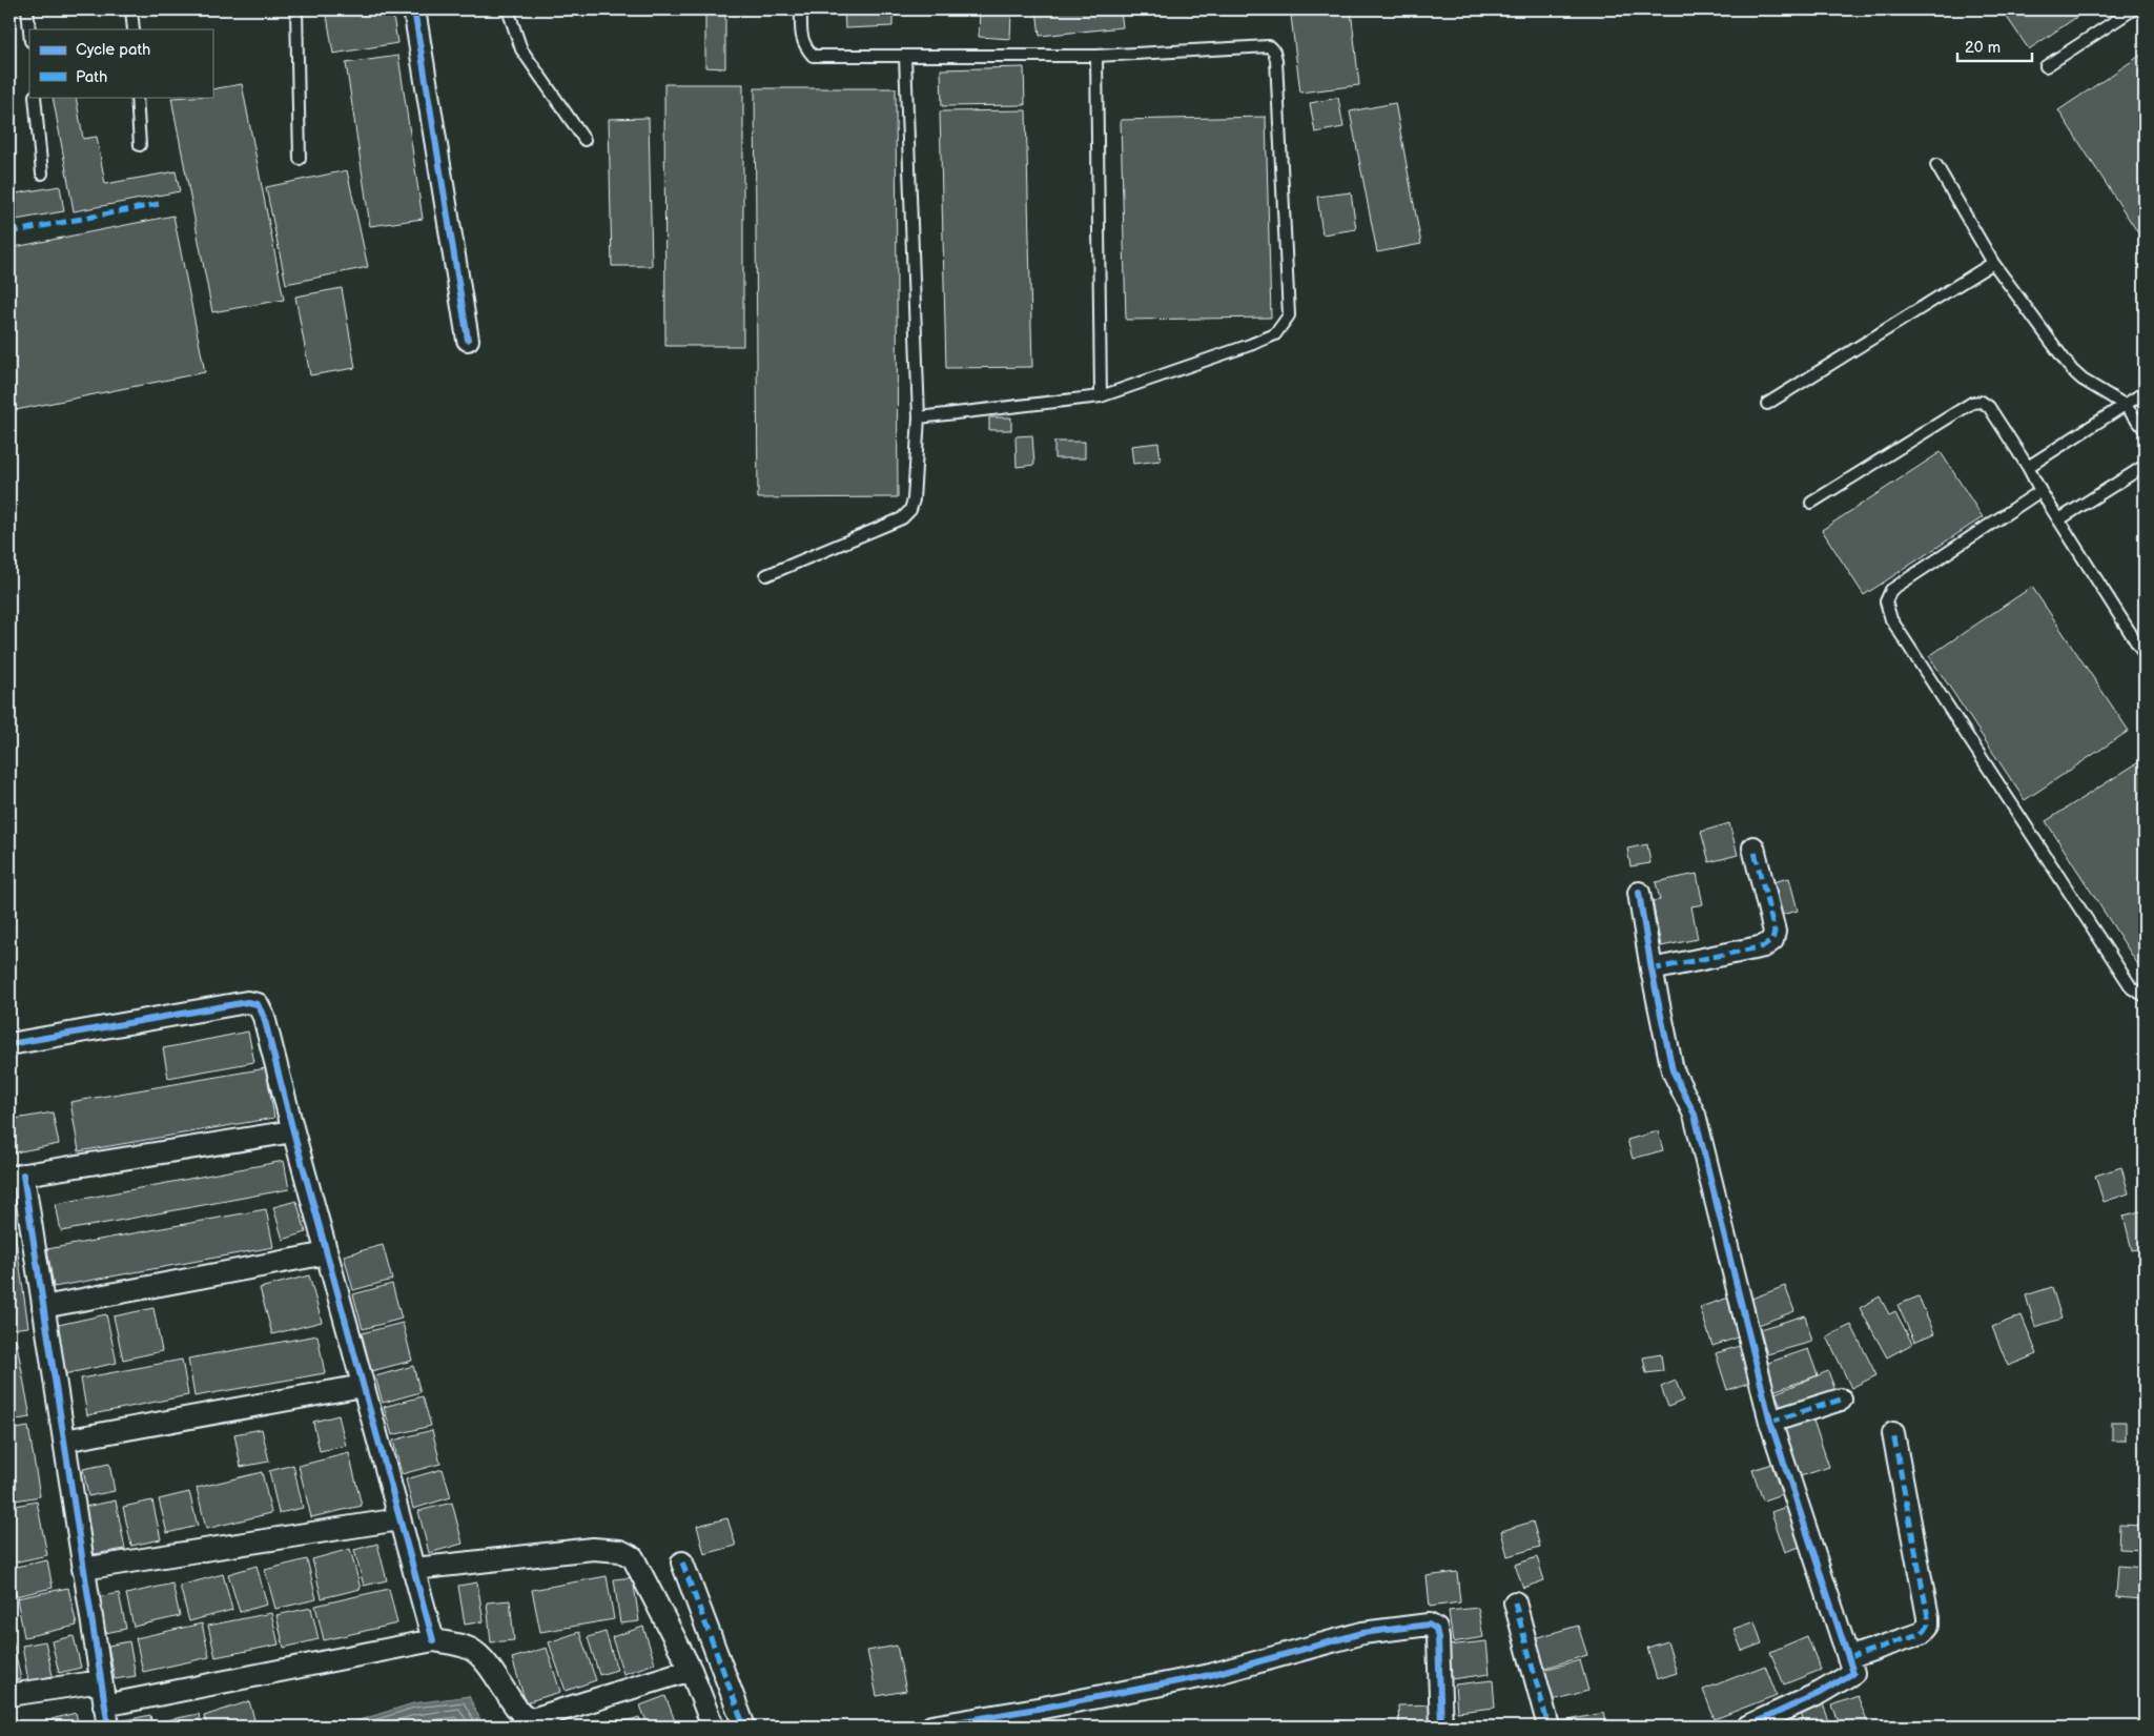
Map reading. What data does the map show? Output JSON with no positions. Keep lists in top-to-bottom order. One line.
{"legend":["Cycle path","Path"],"scale_bar":"20 m"}
